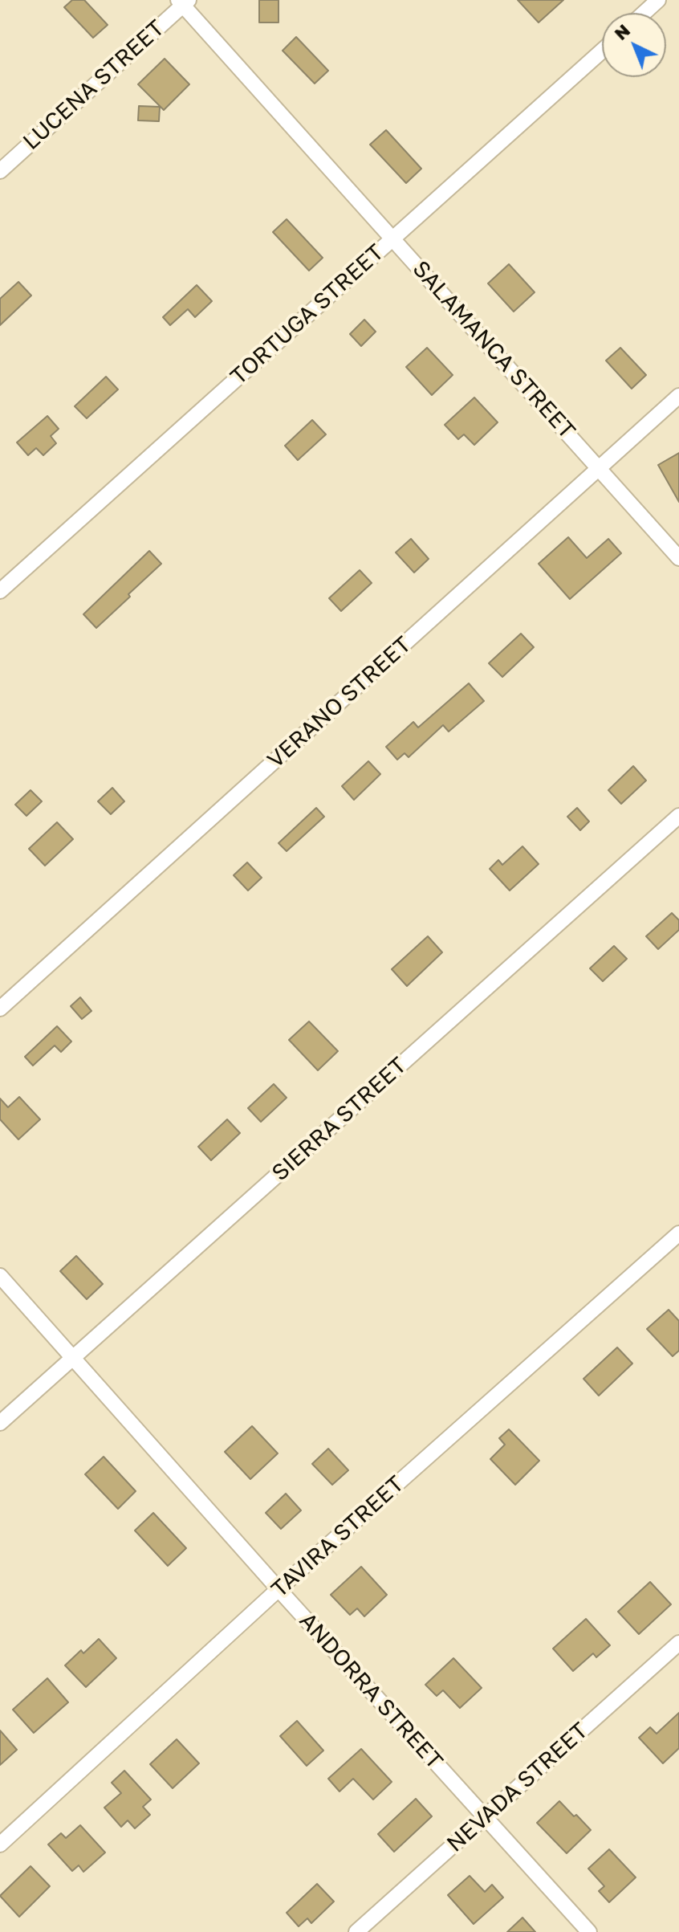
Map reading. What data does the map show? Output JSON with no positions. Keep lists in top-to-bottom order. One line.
{"streets":{"street":["LUCENA STREET","TORTUGA STREET","SALAMANCA STREET","VERANO STREET","SIERRA STREET","TAVIRA STREET","ANDORRA STREET","NEVADA STREET"]},"crossings":[["LUCENA STREET","SALAMANCA STREET"],["TORTUGA STREET","SALAMANCA STREET"],["SALAMANCA STREET","VERANO STREET"],["SIERRA STREET","ANDORRA STREET"],["TAVIRA STREET","ANDORRA STREET"],["ANDORRA STREET","NEVADA STREET"]],"north":"top left"}
